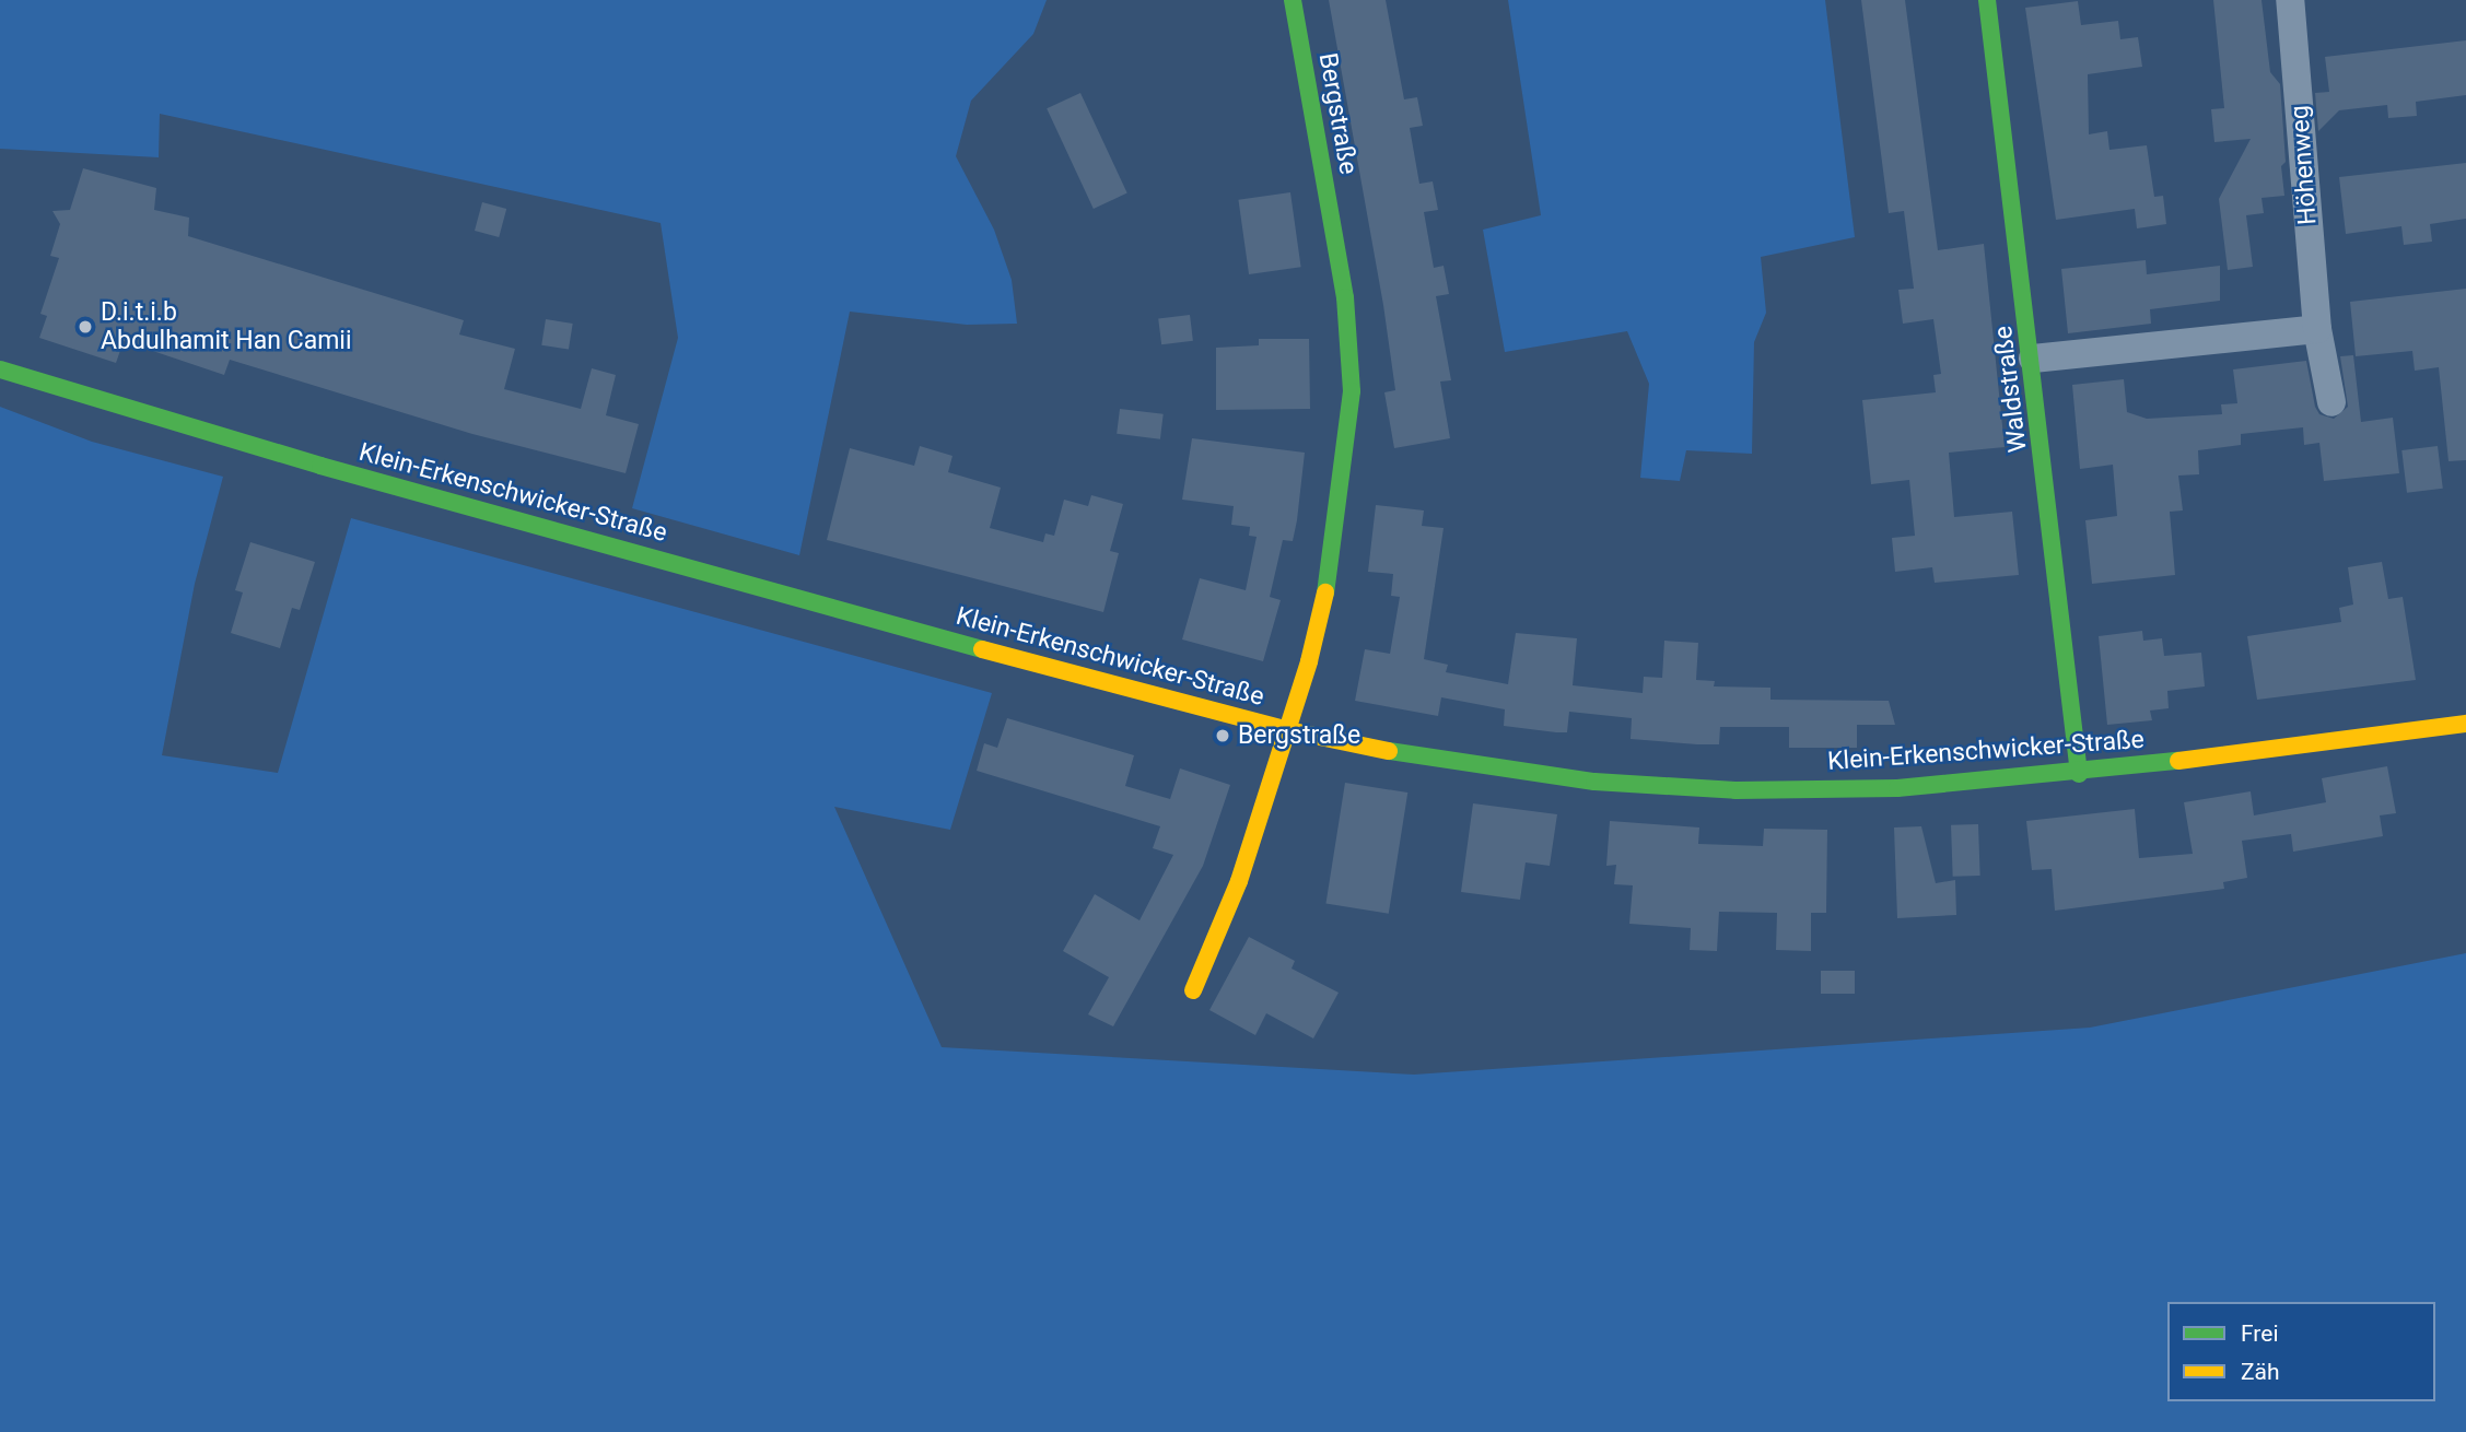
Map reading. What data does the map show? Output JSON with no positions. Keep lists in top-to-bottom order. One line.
{"streets":{"street":["Bergstraße","Höhenweg","Waldstraße","Klein-Erkenschwicker-Straße"]},"crossings":[["Bergstraße","Klein-Erkenschwicker-Straße"],["Waldstraße","Klein-Erkenschwicker-Straße"]],"places":["D.i.t.i.b Abdulhamit Han Camii","Bergstraße"],"legend":["Frei","Zäh"]}
